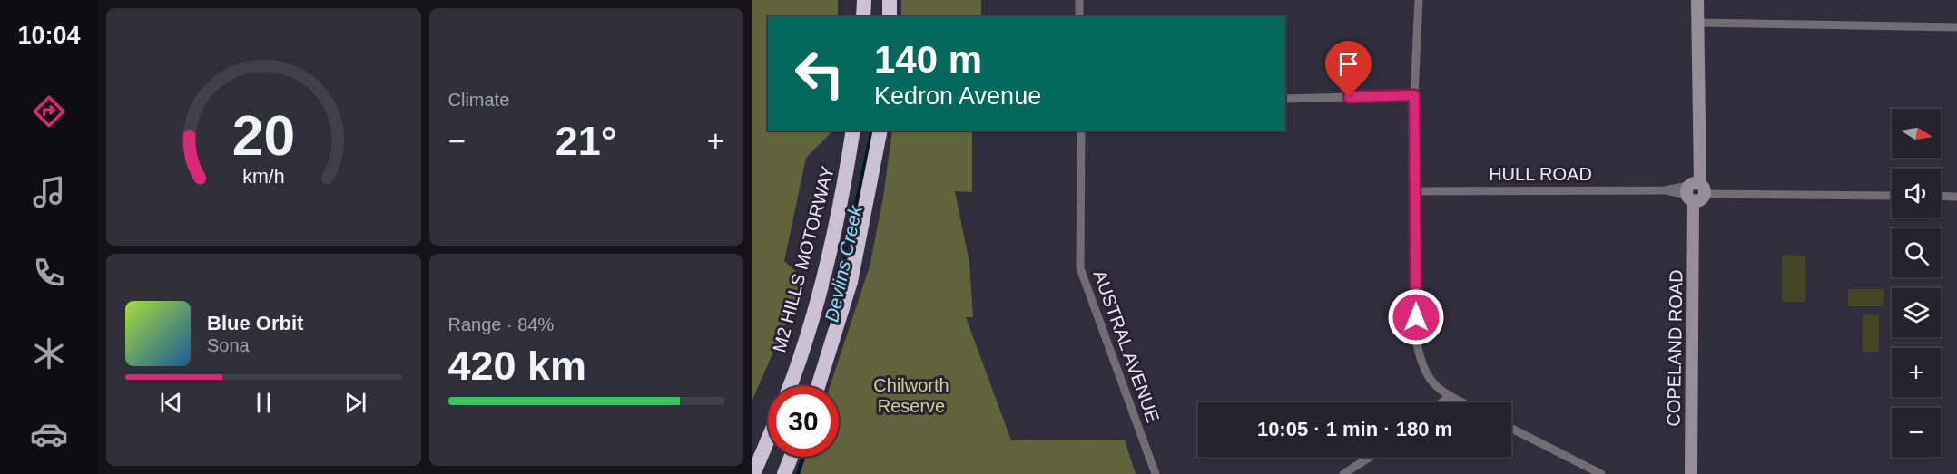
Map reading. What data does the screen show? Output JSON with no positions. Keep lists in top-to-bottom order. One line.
{"streets":{"highway":["M2 HILLS MOTORWAY"],"main road":["COPELAND ROAD"],"street":["HULL ROAD","AUSTRAL AVENUE"]},"crossings":[["HULL ROAD","COPELAND ROAD"]],"water":["Devlins Creek"],"parks":["Chilworth Reserve"],"north":"right","page":{"tabs":"10:04","tile":["Climate",["Range · 84%","420 km"]],"turn":["140 m","Kedron Avenue"],"map_buttons":["+","−"],"heat":["−","21°","+"],"song":["Blue Orbit","Sona"],"limit":"30","trip":"10:05 · 1 min · 180 m","gauge":["20","km/h"]}}
